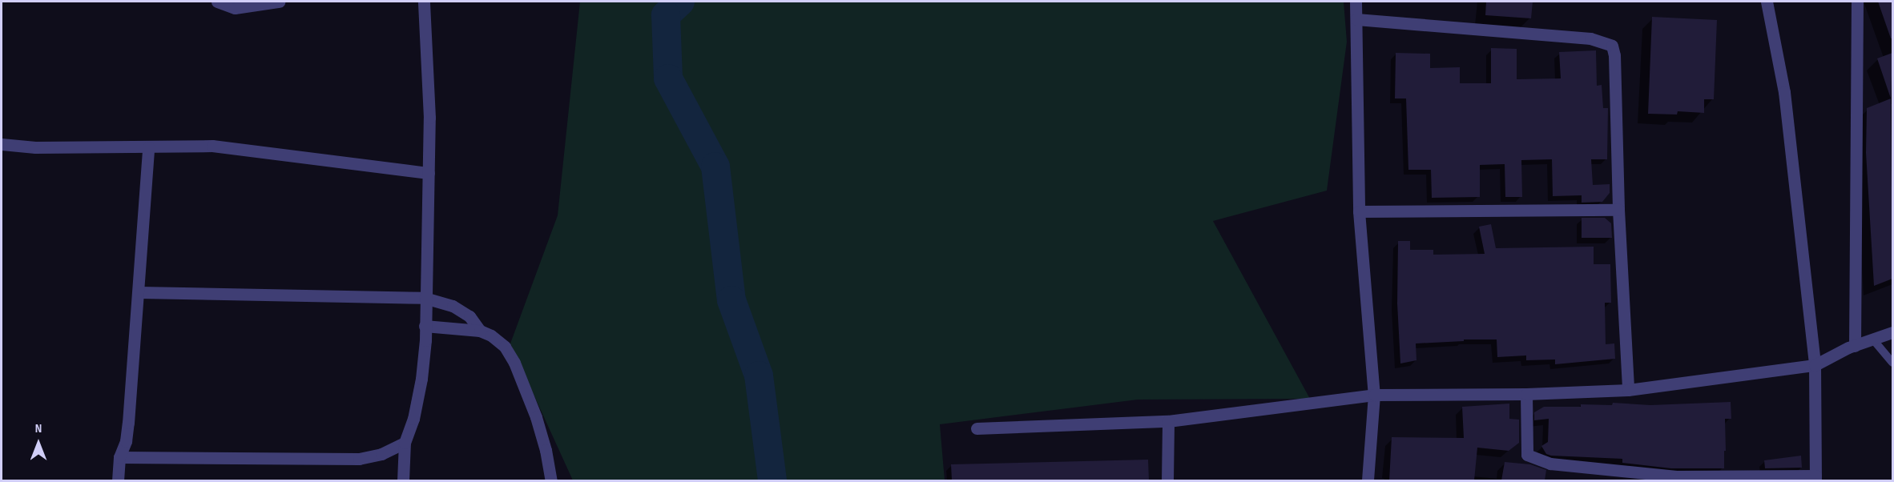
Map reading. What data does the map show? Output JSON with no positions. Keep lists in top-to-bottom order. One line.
{"north":"top"}
